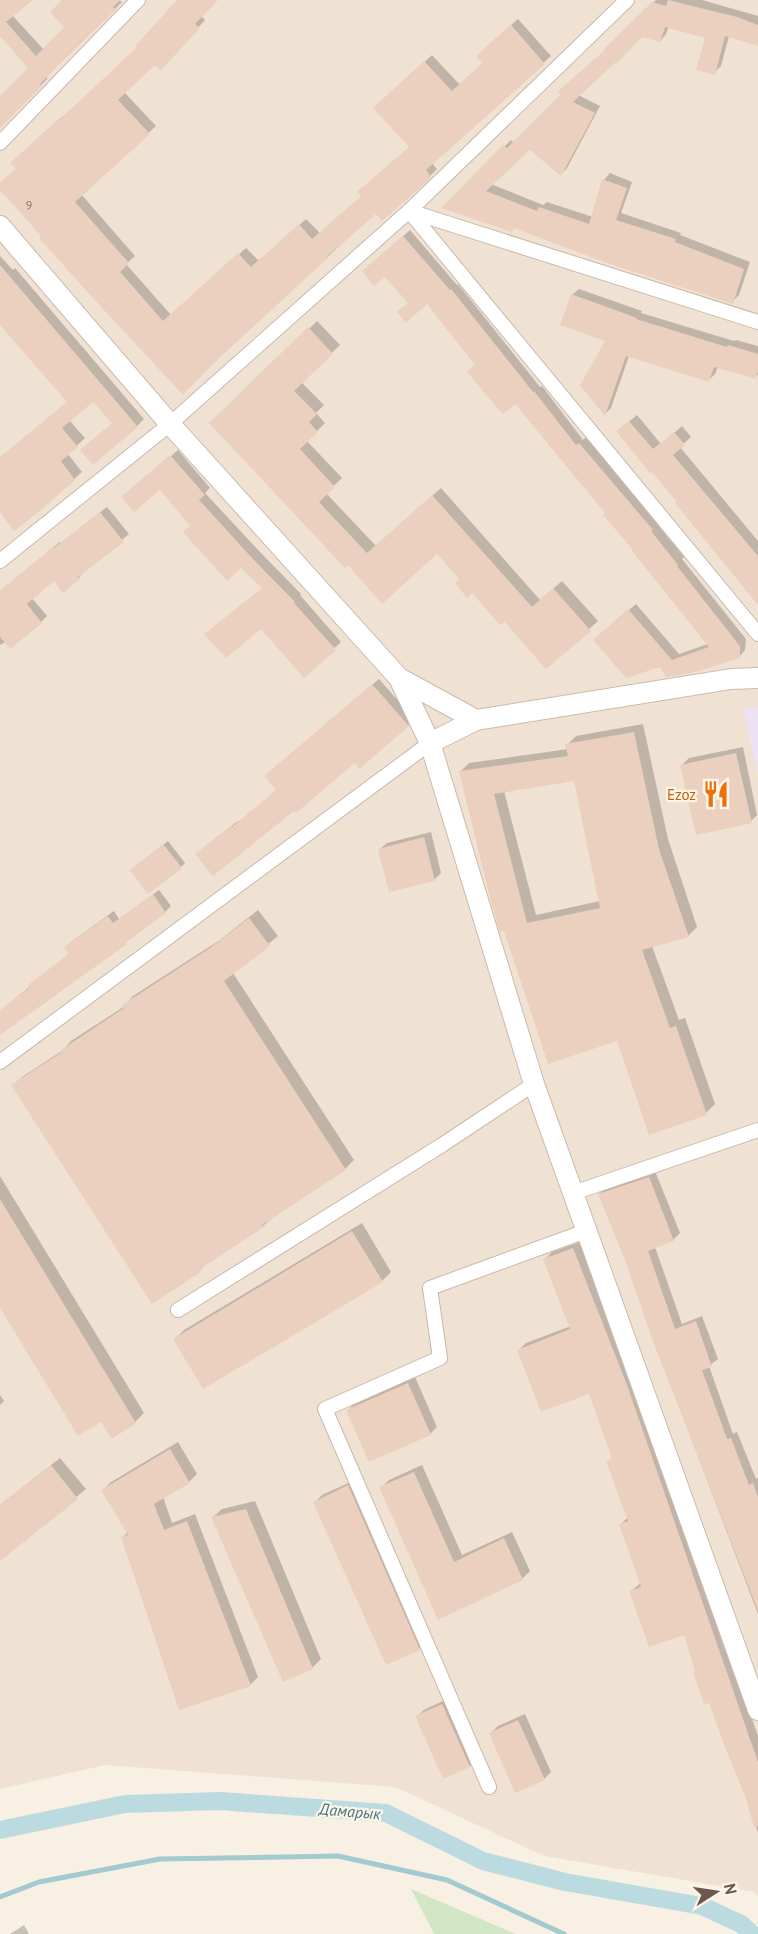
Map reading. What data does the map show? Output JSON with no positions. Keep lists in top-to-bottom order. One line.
{"water":["Дамарык"],"places":{"restaurant":["Ezoz"]},"house_numbers":["9"],"north":"right"}
